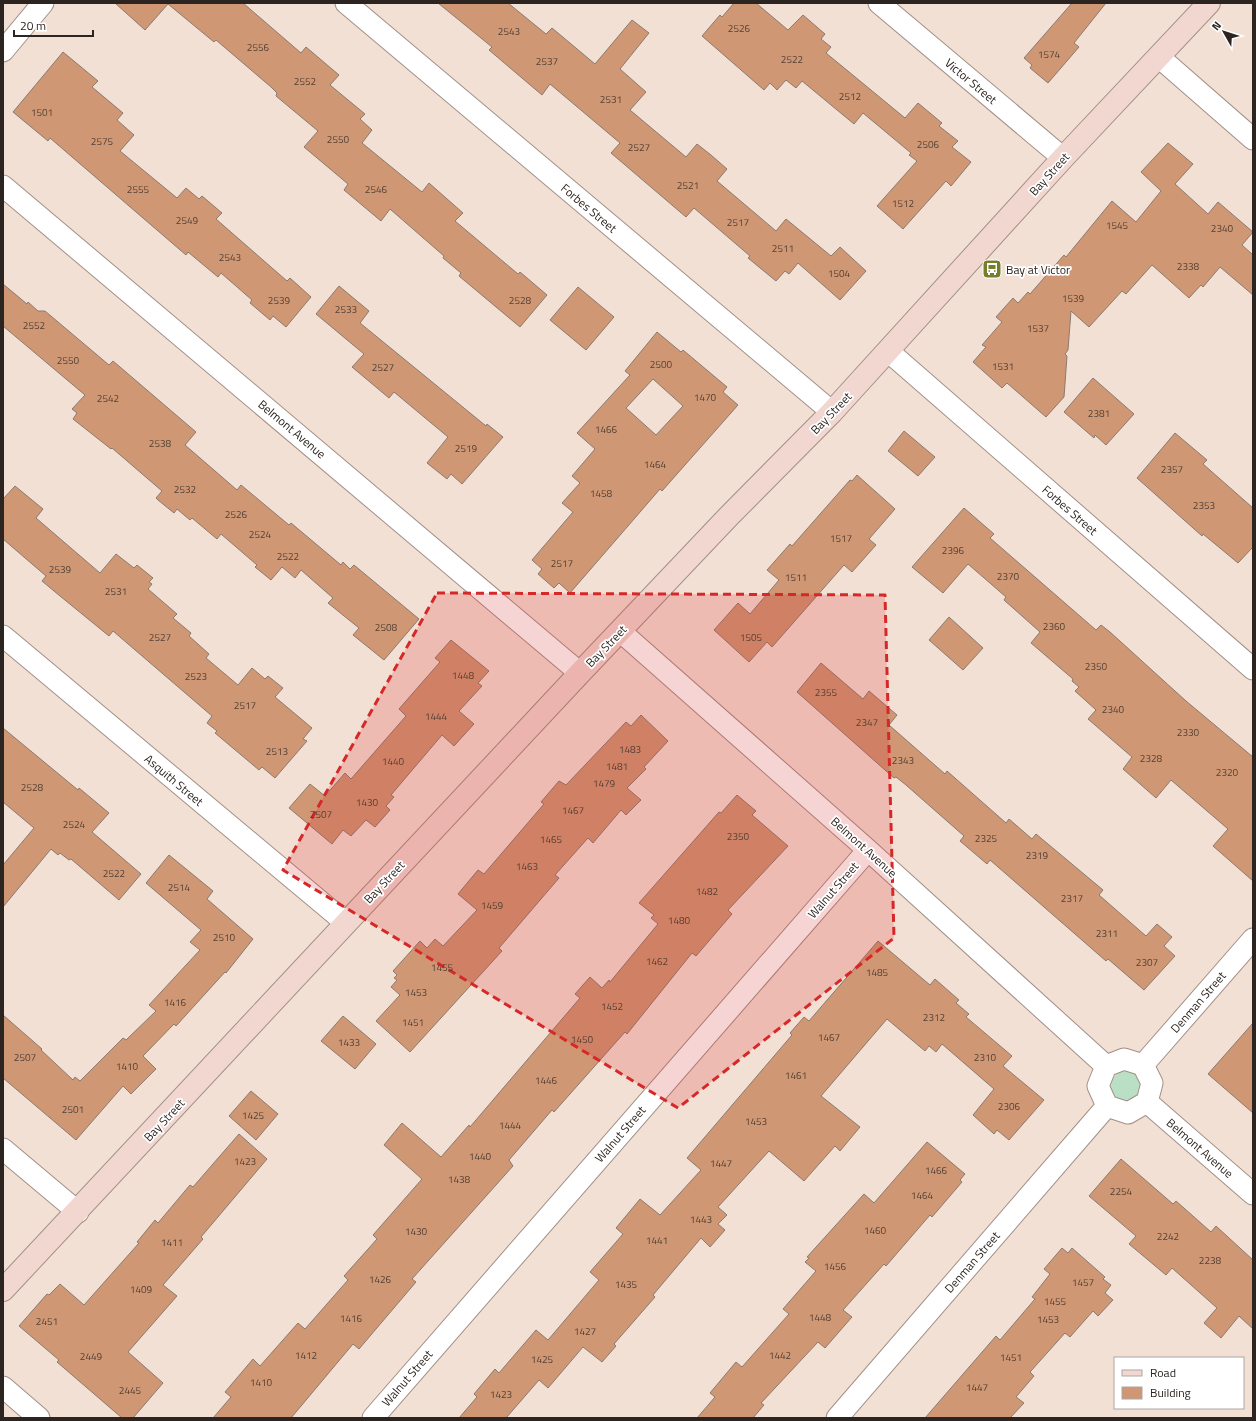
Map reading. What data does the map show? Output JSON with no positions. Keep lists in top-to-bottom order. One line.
{"streets":{"main road":["Bay Street"],"street":["Victor Street","Forbes Street","Belmont Avenue","Asquith Street","Walnut Street","Denman Street"]},"crossings":[["Victor Street","Bay Street"],["Bay Street","Forbes Street"],["Bay Street","Belmont Avenue"],["Bay Street","Asquith Street"],["Belmont Avenue","Walnut Street"],["Belmont Avenue","Denman Street"]],"places":{"bus stop":["Bay at Victor"]},"house_numbers":["2526","2543","2556","1574","2522","2537","2552","2512","2531","1501","2550","2575","2506","2527","2521","2555","2546","1512","2549","2517","1545","2340","2511","2543","2338","1504","1539","2539","2528","2533","2552","1537","2550","2500","1531","2527","1470","2542","2381","1466","2538","2519","1464","2357","2532","1458","2353","2526","2524","1517","2396","2522","2517","2539","2370","1511","2531","2360","2508","2527","1505","2350","1448","2523","2355","2517","2340","1444","2347","2330","1483","2513","2328","2343","1440","1481","2320","1479","2528","1430","1467","2507","2524","2350","2325","1465","2319","1463","2522","2514","1482","2317","1459","1480","2311","2510","1462","2307","1455","1485","1453","1416","1452","2312","1451","1467","1450","1433","2507","2310","1410","1461","1446","2306","2501","1425","1453","1444","1440","1423","1447","1466","1438","2254","1464","1443","1460","1430","2242","1441","1411","2238","1456","1426","1457","1435","1409","1455","1448","1416","1453","2451","1427","1412","1442","2449","1451","1425","1410","1447","2445","1423"],"legend":["Road","Building"],"scale_bar":"20 m","north":"top left"}
